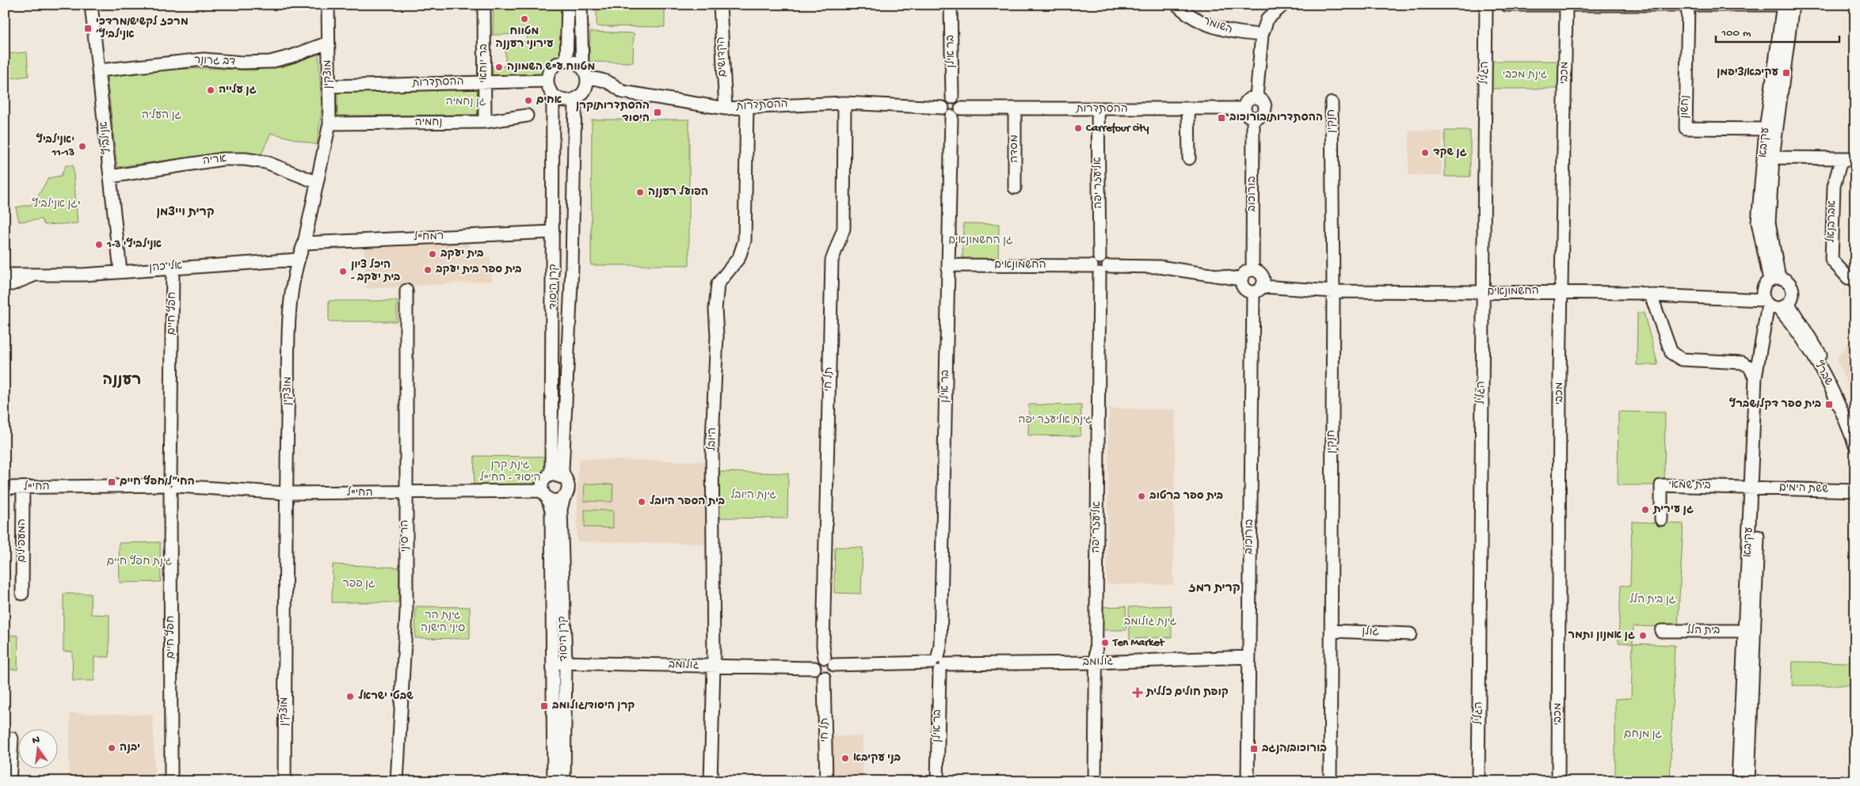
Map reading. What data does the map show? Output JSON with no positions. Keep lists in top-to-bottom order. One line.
{"streets":{"street":["השומר","בר אילן","הקדושים","דב גרונר","בר יוחאי","הגליל","מכבי","מוצקין","ההסתדרות","נחשון","חנקין","נחמיה","אנילביץ","עקיבא","מסדה","אריה","אליעזר יפה","בורוכוב","אברבנאל","רמח\"ל","החשמונאים","אלי כהן","קרן היסוד","חפץ חיים","שברץ","תל חי","היובל","בית שמאי","החי\"ל","ששת הימים","הר סיני","המעפילים","בית הלל","גולן","גולומב"]},"crossings":[["בר אילן","ההסתדרות"],["בר אילן","החשמונאים"],["בר אילן","גולומב"],["הקדושים","ההסתדרות"],["דב גרונר","מוצקין"],["דב גרונר","אנילביץ"],["בר יוחאי","ההסתדרות"],["בר יוחאי","נחמיה"],["הגליל","החשמונאים"],["מכבי","החשמונאים"],["מוצקין","ההסתדרות"],["מוצקין","נחמיה"],["מוצקין","אריה"],["מוצקין","רמח\"ל"],["מוצקין","אלי כהן"],["מוצקין","החי\"ל"],["ההסתדרות","מסדה"],["ההסתדרות","אליעזר יפה"],["ההסתדרות","בורוכוב"],["ההסתדרות","קרן היסוד"],["ההסתדרות","תל חי"],["ההסתדרות","היובל"],["נחשון","עקיבא"],["חנקין","החשמונאים"],["חנקין","גולן"],["אנילביץ","אריה"],["אנילביץ","אלי כהן"],["עקיבא","אברבנאל"],["עקיבא","החשמונאים"],["עקיבא","שברץ"],["עקיבא","בית שמאי"],["עקיבא","ששת הימים"],["עקיבא","בית הלל"],["אליעזר יפה","החשמונאים"],["אליעזר יפה","גולומב"],["בורוכוב","החשמונאים"],["בורוכוב","גולומב"],["רמח\"ל","קרן היסוד"],["החשמונאים","שברץ"],["אלי כהן","חפץ חיים"],["קרן היסוד","החי\"ל"],["קרן היסוד","גולומב"],["חפץ חיים","החי\"ל"],["תל חי","גולומב"],["היובל","גולומב"],["בית שמאי","ששת הימים"],["החי\"ל","הר סיני"],["החי\"ל","המעפילים"]],"districts":["קרית וייצמן","רעננה","קרית רמז"],"parks":["גינת מכבי","גן נחמיה","גן העליה","גן אנילביץ'","גן החשמונאים","גינת אליעזר יפה","גינת קרן היסוד - החי\"ל","גינת היובל","גינת חפץ חיים","גן פפר","גן בית הלל","גינת הר סיני הישנה","גינת גולומב","גן מנחם"],"places":{"other":["מטווח עירוני רעננה","מטווח ע\"ש השמונה","גן עלייה","אחים","Carrefour city","אנילביץ' 11-13","גן שקד","הפועל רעננה","אנילביץ' 1-3","בית יעקב","בית ספר בית יעקב","היכל ציון - בית יעקב","בית ספר ברטוב","בית הספר היובל","גן עירית","גן אמנון ותמר","Ten Market","שבטי ישראל","יבנה","בני עקיבא"],"transit":["מרכז לקשיש/מרדכי אנילביץ׳","עקיבא/ציפמן","ההסתדרות/קרן היסוד","ההסתדרות/בורוכוב","בית ספר דקל/שברץ","החי״ל/חפץ חיים","קרן היסוד/גולומב","בורוכוב/הנגב"],"health":["קופת חולים כללית"]},"scale_bar":"100 m","north":"top"}
